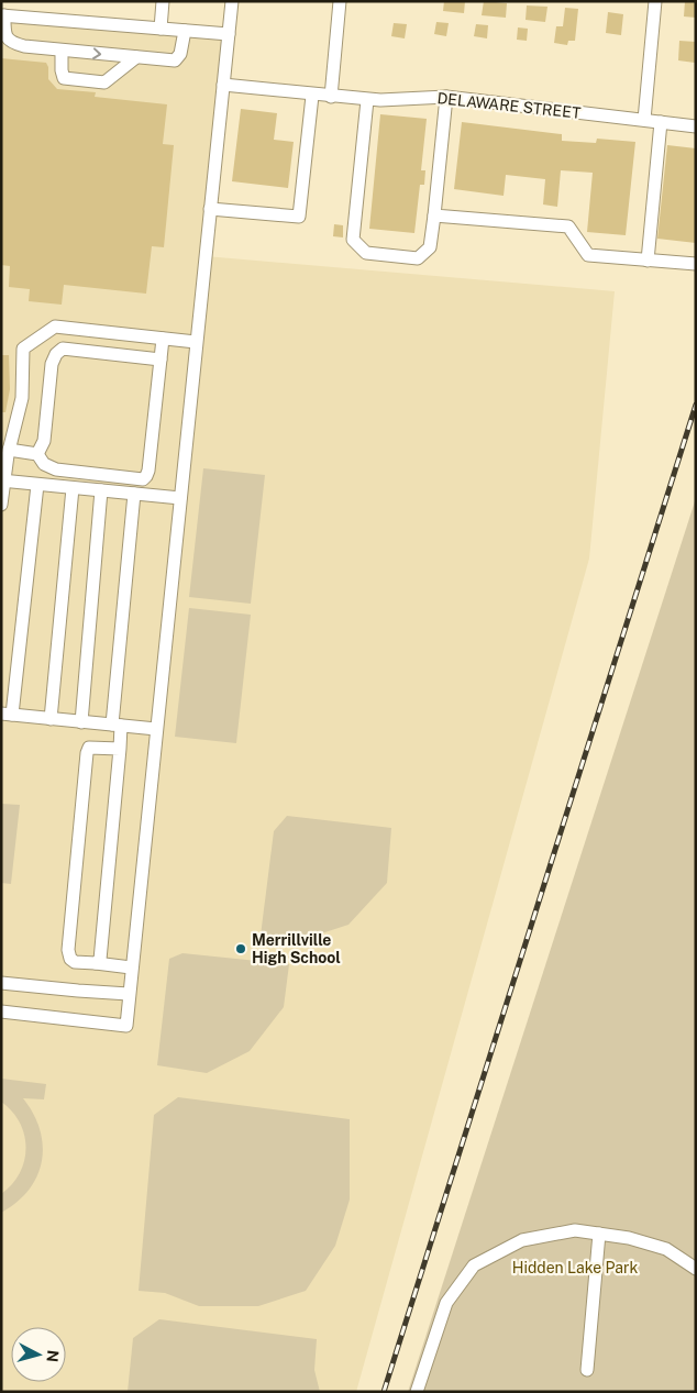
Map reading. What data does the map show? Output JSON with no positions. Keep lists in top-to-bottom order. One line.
{"streets":{"street":["DELAWARE STREET"]},"parks":["Hidden Lake Park"],"places":["Merrillville High School"],"north":"right"}
